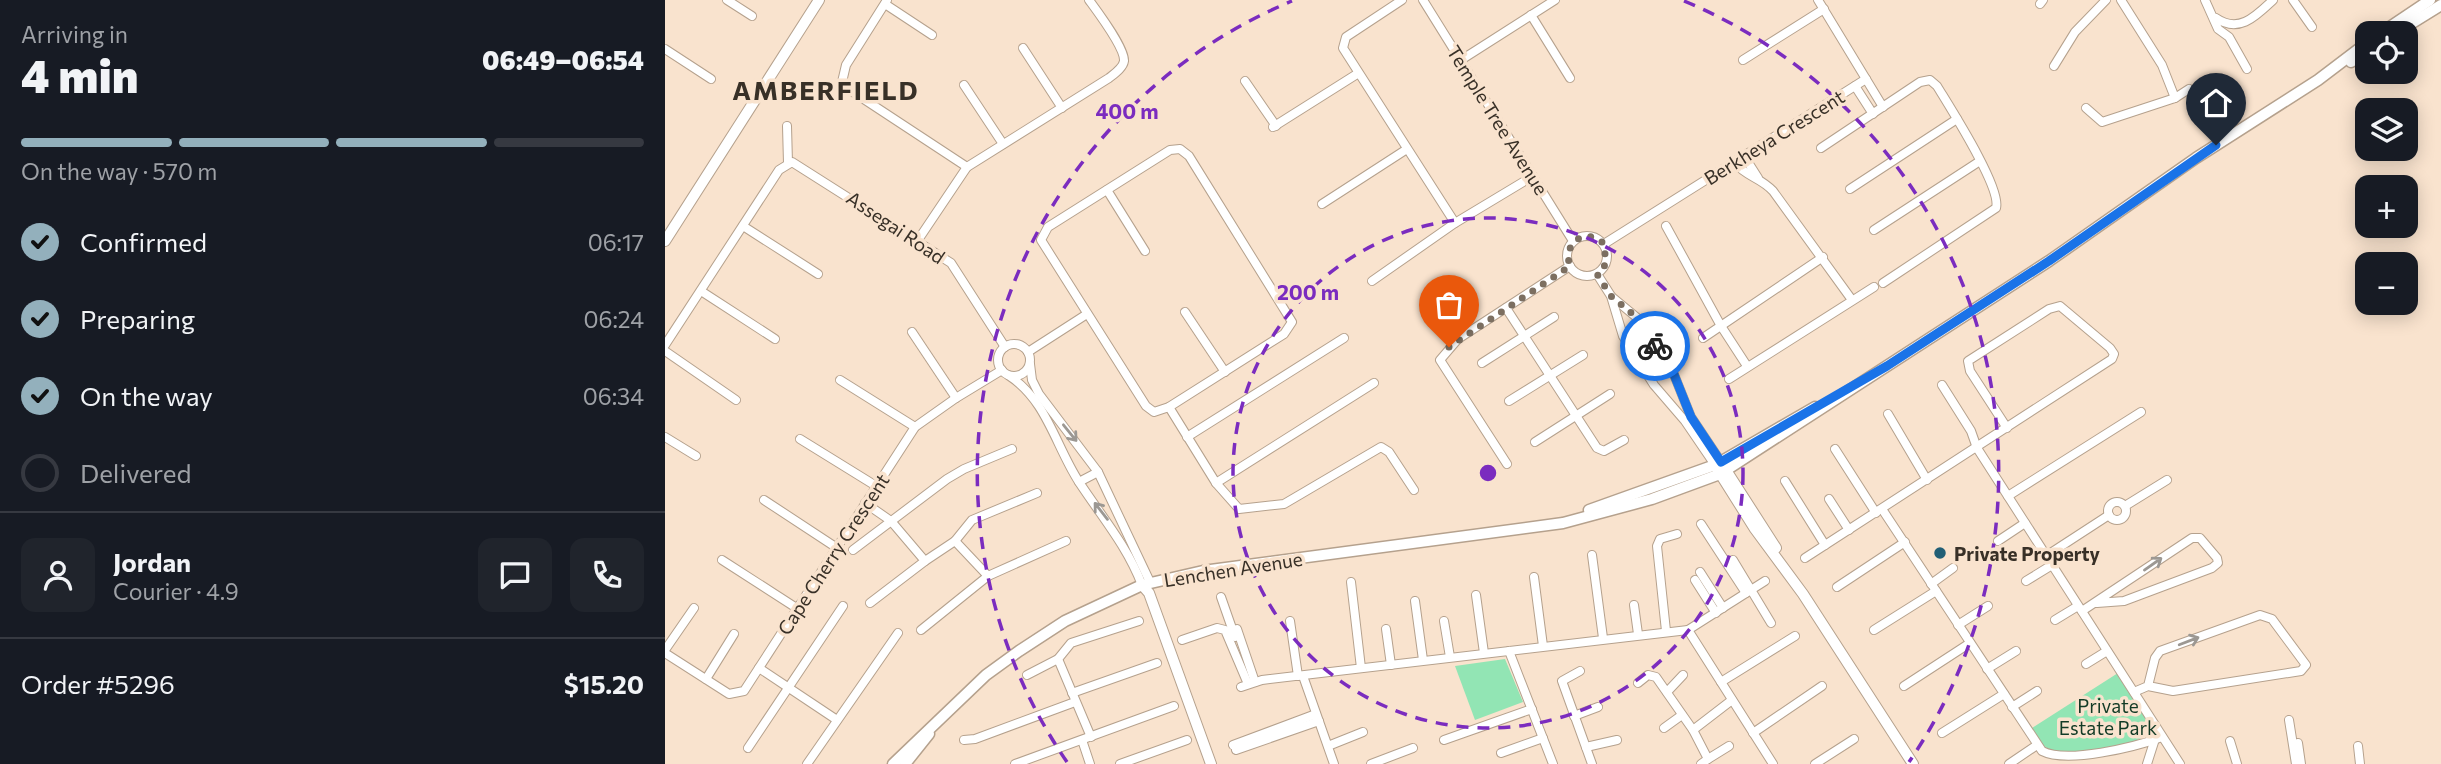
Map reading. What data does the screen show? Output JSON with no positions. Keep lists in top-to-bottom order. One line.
{"streets":{"main road":["Lenchen Avenue"],"street":["Temple Tree Avenue","Berkheya Crescent","Assegai Road","Cape Cherry Crescent"]},"crossings":[["Temple Tree Avenue","Berkheya Crescent"],["Assegai Road","Cape Cherry Crescent"]],"districts":["AMBERFIELD"],"parks":["Private Estate Park"],"places":["Private Property"],"page":{"heading":["4 min","Arriving in","06:49–06:54"],"panel":["Jordan","Courier · 4.9","Order #5296","$15.20"],"map_buttons":["+","−"],"bar":"On the way · 570 m","list":[["Confirmed","06:17"],["Preparing","06:24"],["On the way","06:34"],"Delivered"]},"rings":["400 m","200 m"]}
